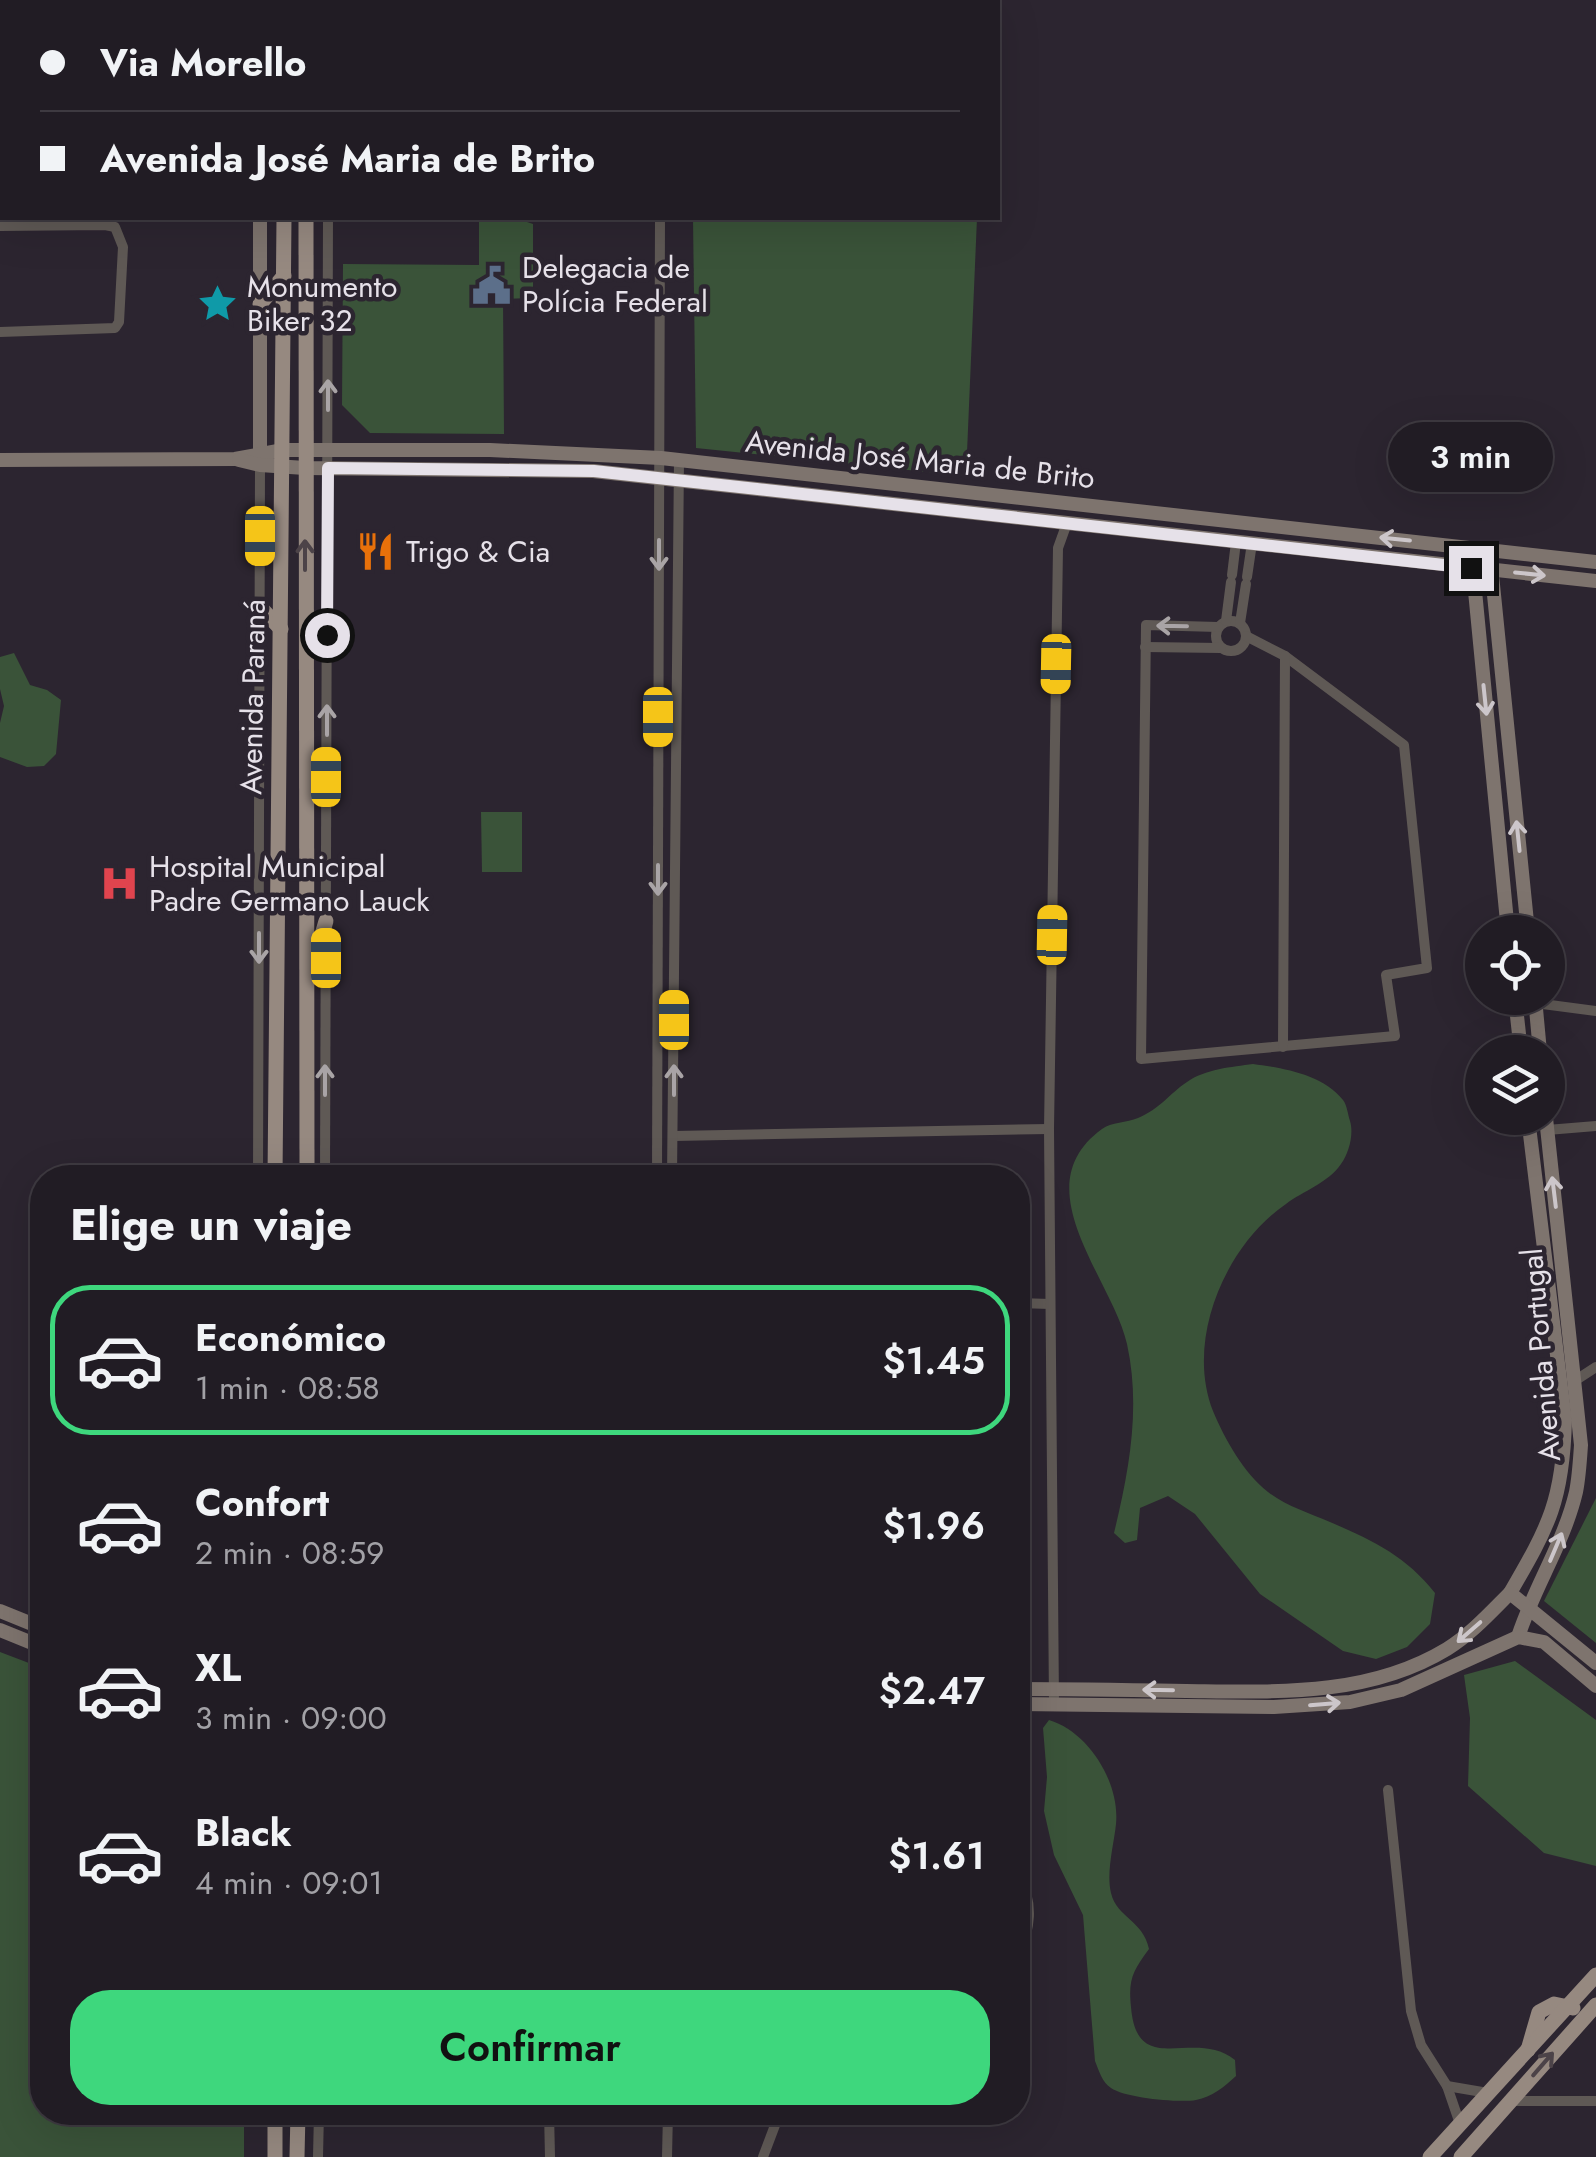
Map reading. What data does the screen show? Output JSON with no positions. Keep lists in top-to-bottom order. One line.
{"streets":{"main road":["Avenida José Maria de Brito","Avenida Paraná","Avenida Portugal"]},"crossings":[["Avenida José Maria de Brito","Avenida Paraná"]],"places":{"public building":["Delegacia de Polícia Federal"],"place":["Monumento Biker 32"],"restaurant":["Trigo & Cia"],"hospital":["Hospital Municipal Padre Germano Lauck"]},"page":{"banner":["Via Morello","Avenida José Maria de Brito"],"bubble":"3 min","heading":"Elige un viaje","list":[{"name":"Económico","note":"1 min · 08:58","value":"$1.45"},{"name":"Confort","note":"2 min · 08:59","value":"$1.96"},{"name":"XL","note":"3 min · 09:00","value":"$2.47"},{"name":"Black","note":"4 min · 09:01","value":"$1.61"}],"buttons":"Confirmar"}}
